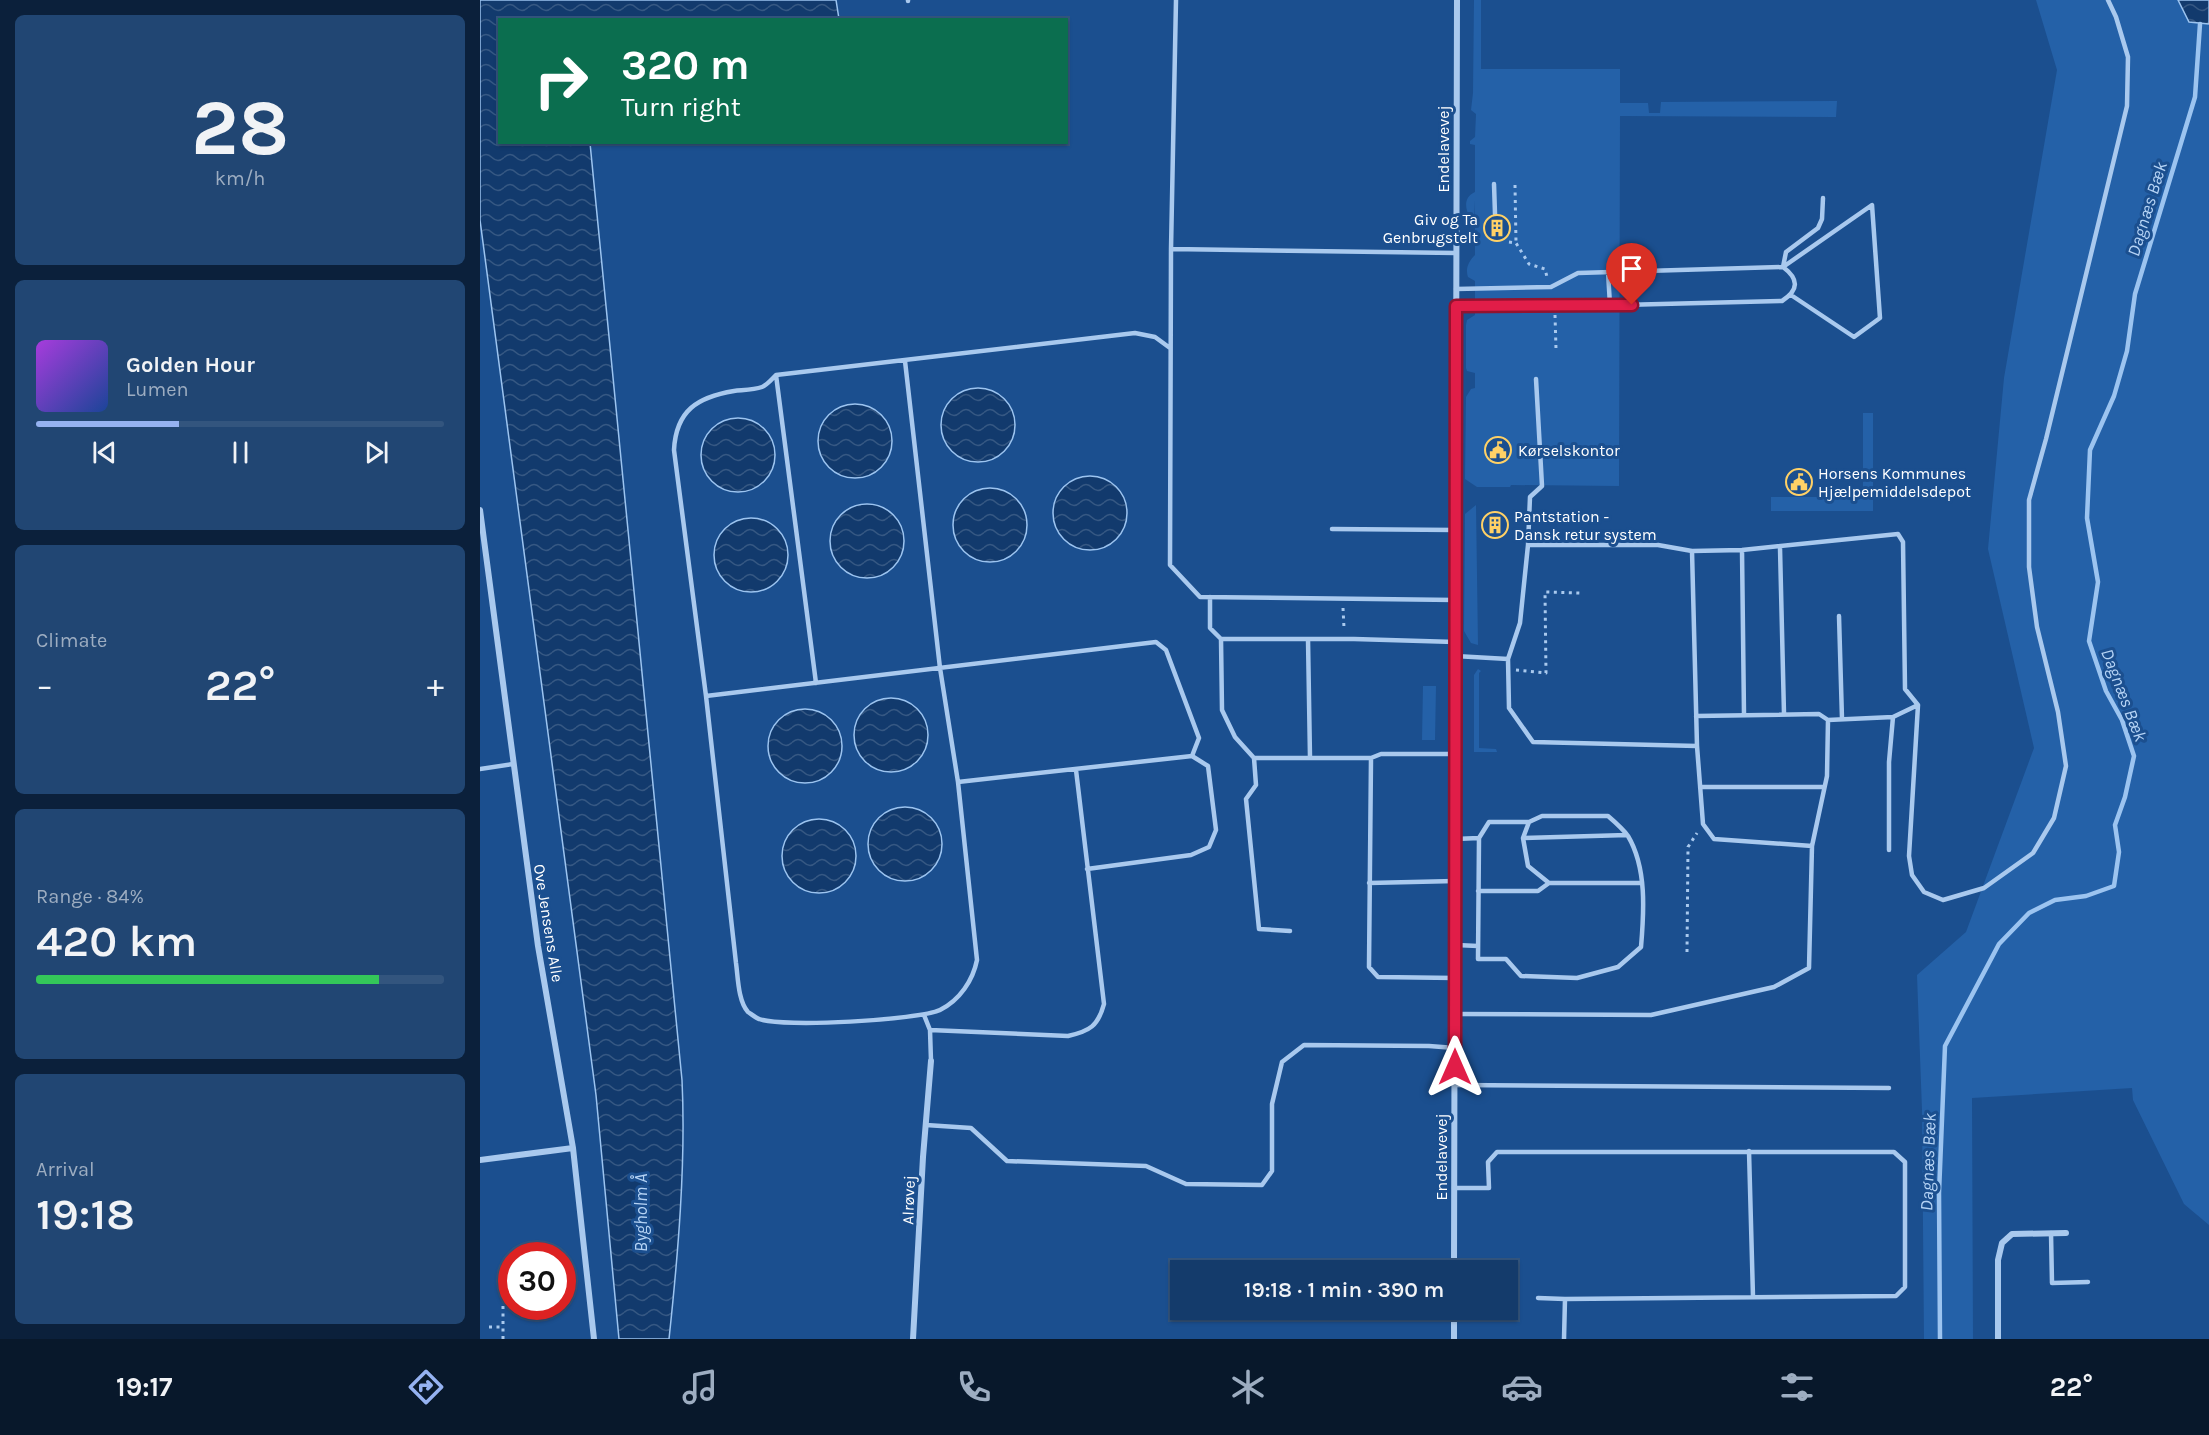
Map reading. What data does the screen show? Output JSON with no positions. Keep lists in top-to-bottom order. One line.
{"streets":{"street":["Endelavevej","Ove Jensens Alle","Alrøvej"]},"water":["Dagnæs Bæk","Bygholm Å"],"places":{"building":["Giv og Ta Genbrugstelt","Pantstation - Dansk retur system"],"public building":["Kørselskontor","Horsens Kommunes Hjælpemiddelsdepot"]},"page":{"tile":[["28","km/h"],"Climate",["Range · 84%","420 km"],["Arrival","19:18"]],"turn":["320 m","Turn right"],"song":["Golden Hour","Lumen"],"heat":["−","22°","+"],"limit":"30","trip":"19:18 · 1 min · 390 m","tabs":["19:17","22°"]}}
